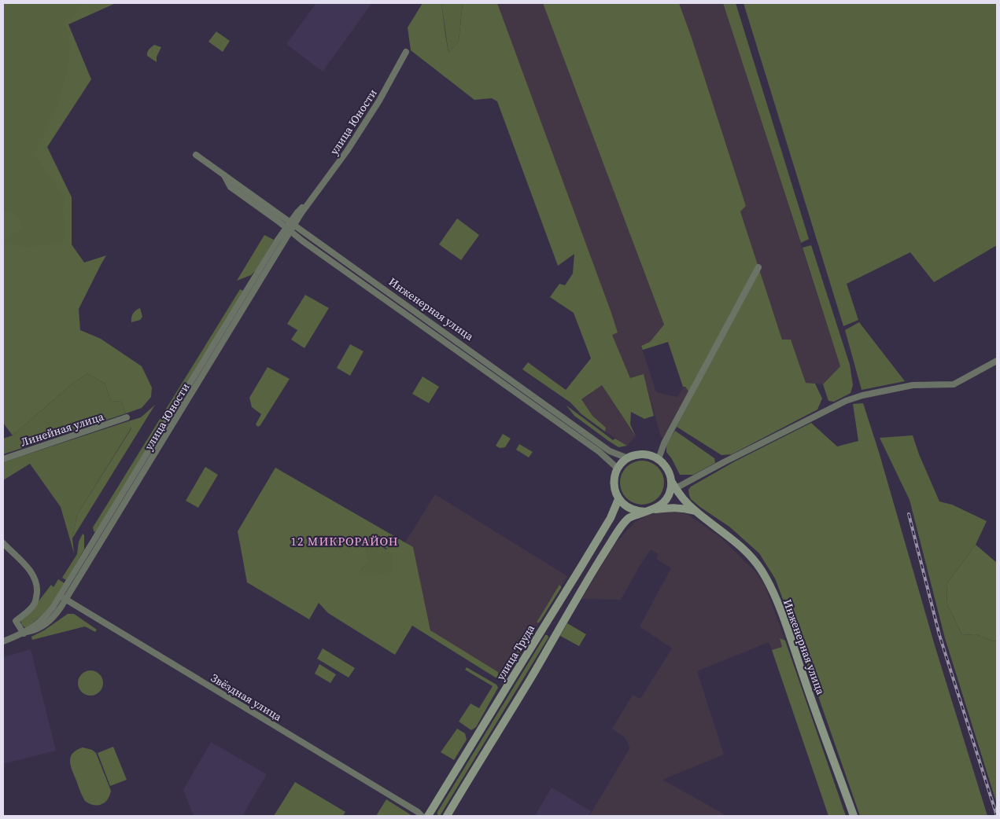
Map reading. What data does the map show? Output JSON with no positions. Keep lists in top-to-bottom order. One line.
{"streets":{"main road":["Инженерная улица","улица Труда"],"street":["улица Юности","Линейная улица","Звёздная улица"]},"crossings":[["улица Юности","Инженерная улица"],["улица Юности","Звёздная улица"],["Инженерная улица","улица Труда"]],"districts":["12 МИКРОРАЙОН"]}
